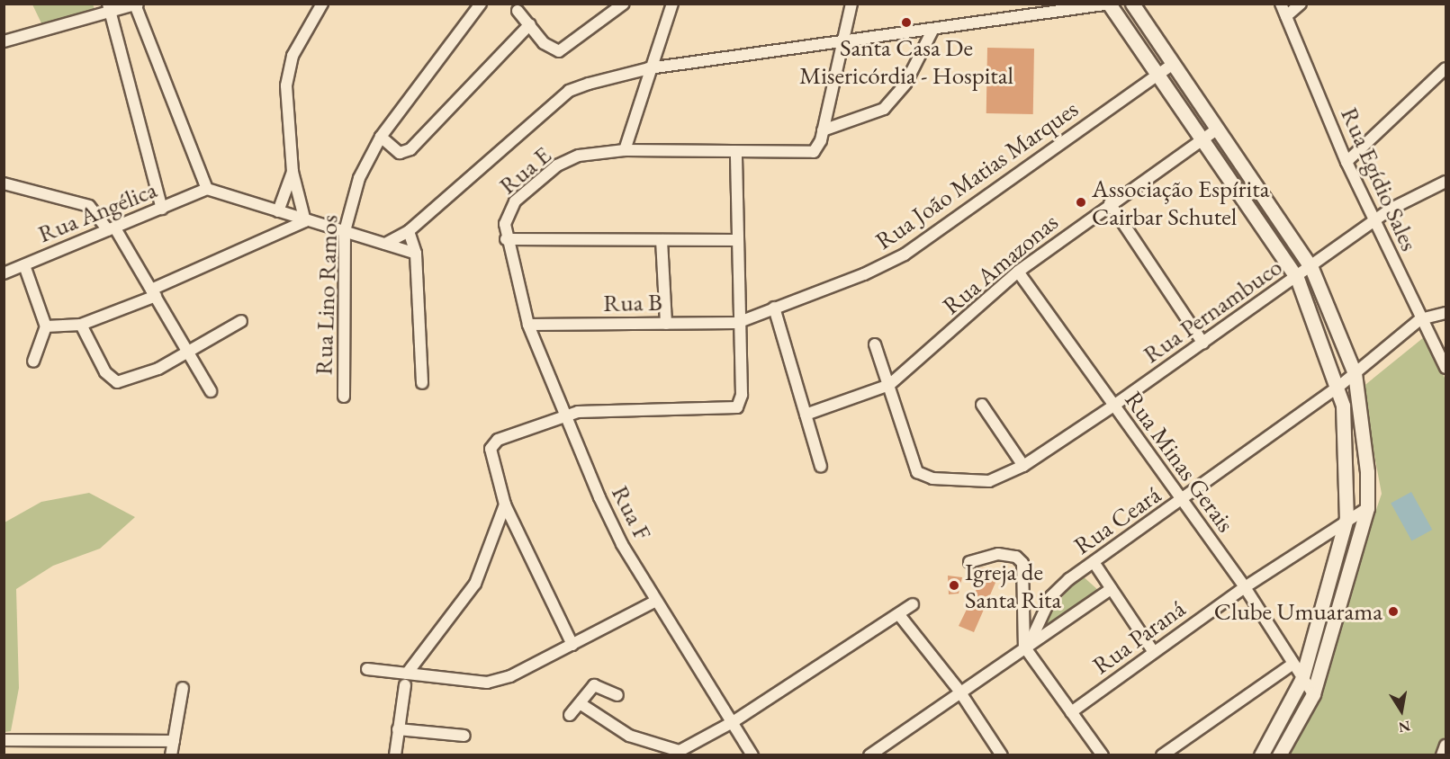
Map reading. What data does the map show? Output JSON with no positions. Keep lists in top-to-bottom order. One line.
{"streets":{"street":["Rua E","Rua João Matias Marques","Rua Egídio Sales","Rua Angélica","Rua Amazonas","Rua Lino Ramos","Rua B","Rua Pernambuco","Rua Minas Gerais","Rua F","Rua Ceará","Rua Paraná"]},"crossings":[["Rua E","Rua B"],["Rua E","Rua F"],["Rua João Matias Marques","Rua B"],["Rua Egídio Sales","Rua Pernambuco"],["Rua Egídio Sales","Rua Ceará"],["Rua Amazonas","Rua Pernambuco"],["Rua Amazonas","Rua Minas Gerais"],["Rua Pernambuco","Rua Minas Gerais"],["Rua Minas Gerais","Rua Ceará"],["Rua Minas Gerais","Rua Paraná"]],"places":["Santa Casa De Misericórdia - Hospital","Associação Espírita Cairbar Schutel","Igreja de Santa Rita","Clube Umuarama"],"north":"bottom"}
